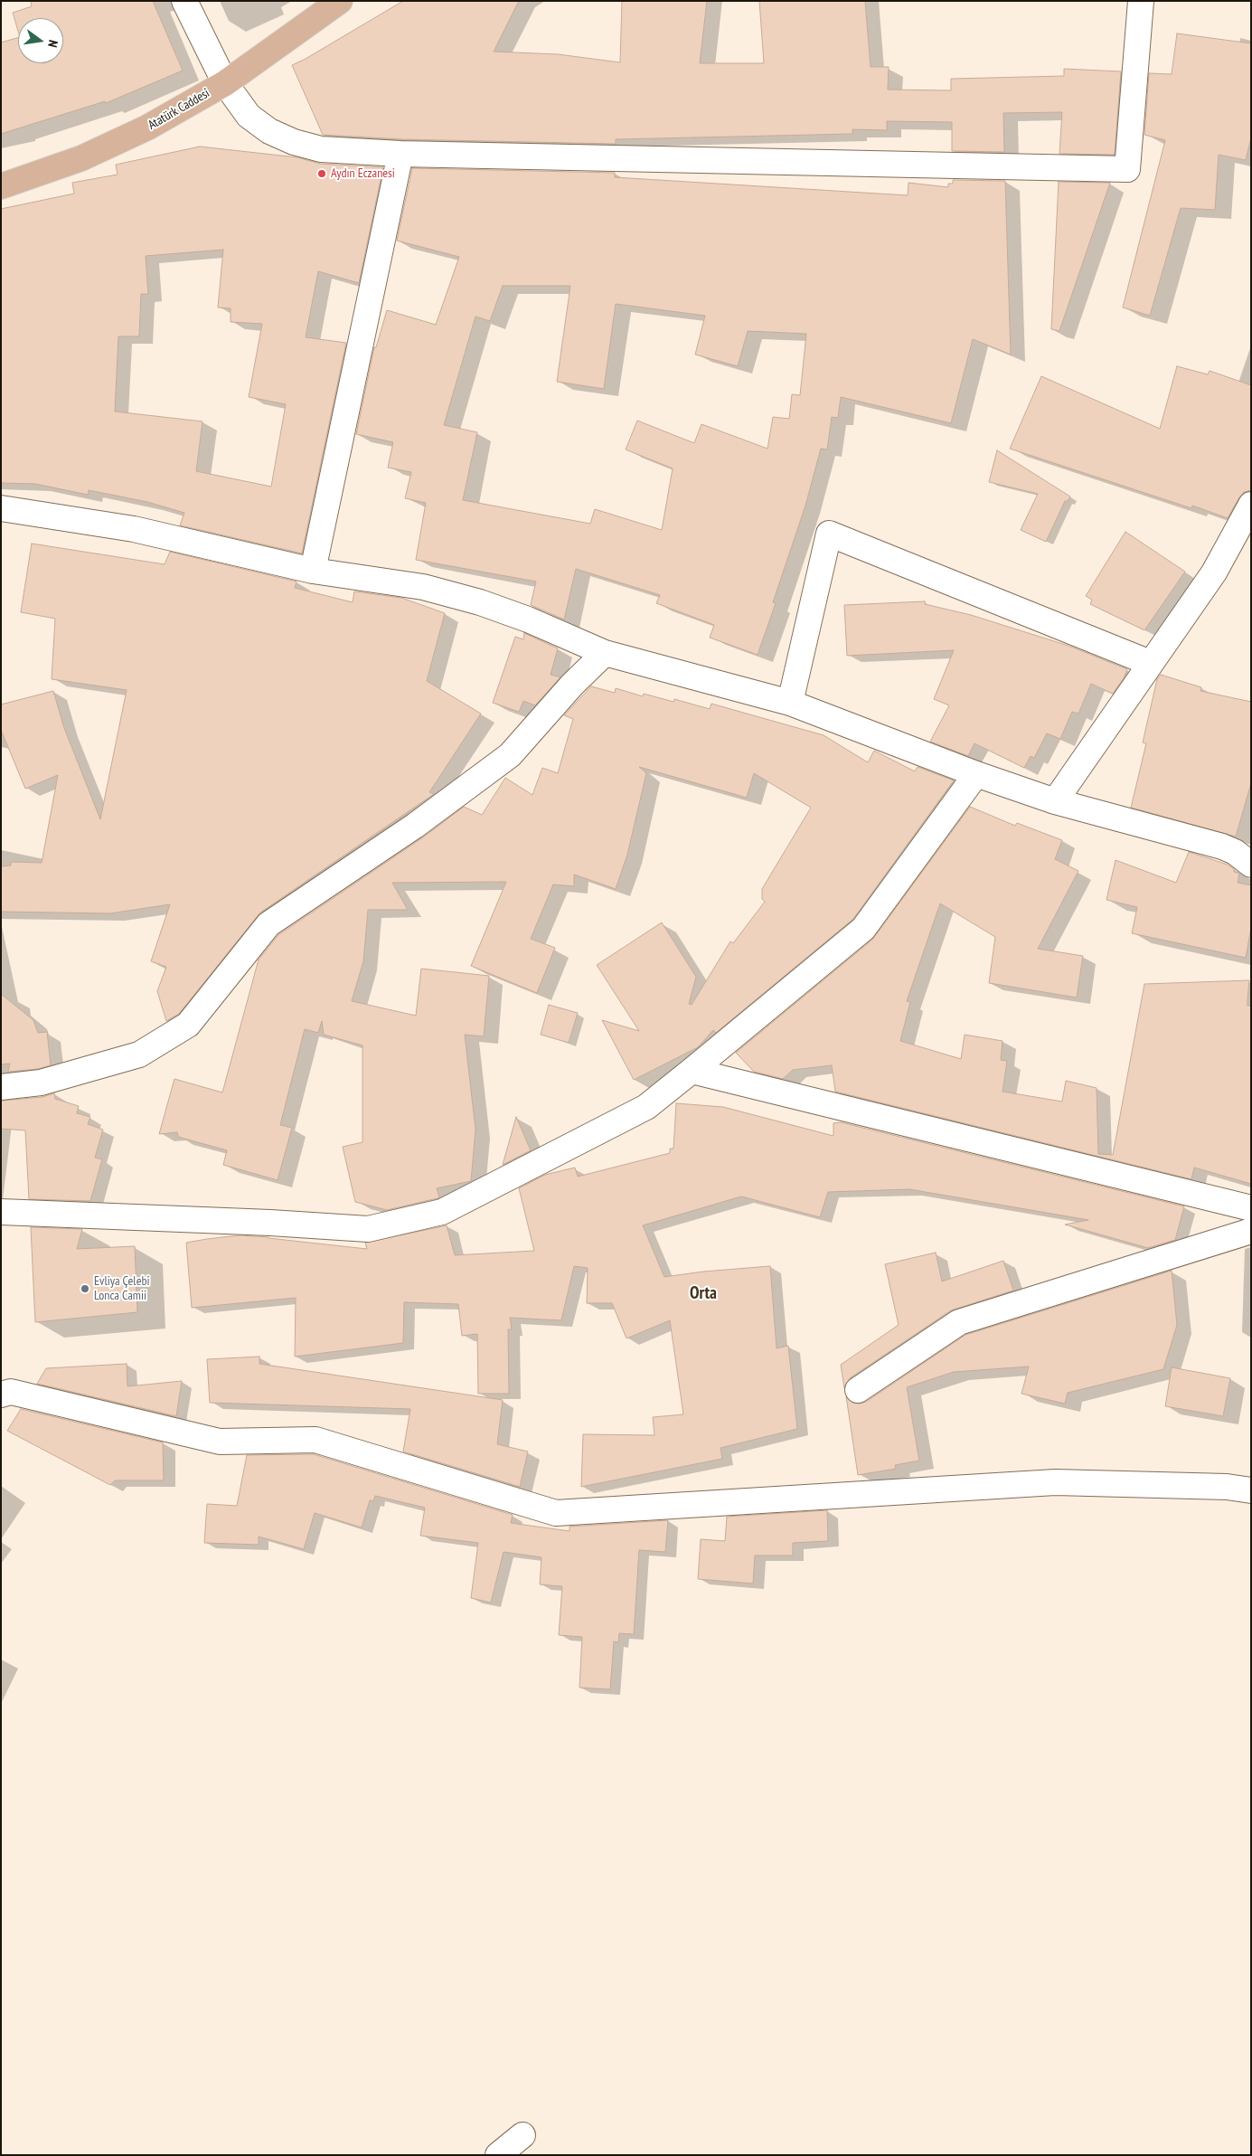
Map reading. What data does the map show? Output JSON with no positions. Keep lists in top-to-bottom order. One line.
{"streets":{"main road":["Atatürk Caddesi"]},"districts":["Orta"],"places":["Aydın Eczanesi","Evliya Çelebi Lonca Camii"],"north":"right"}
